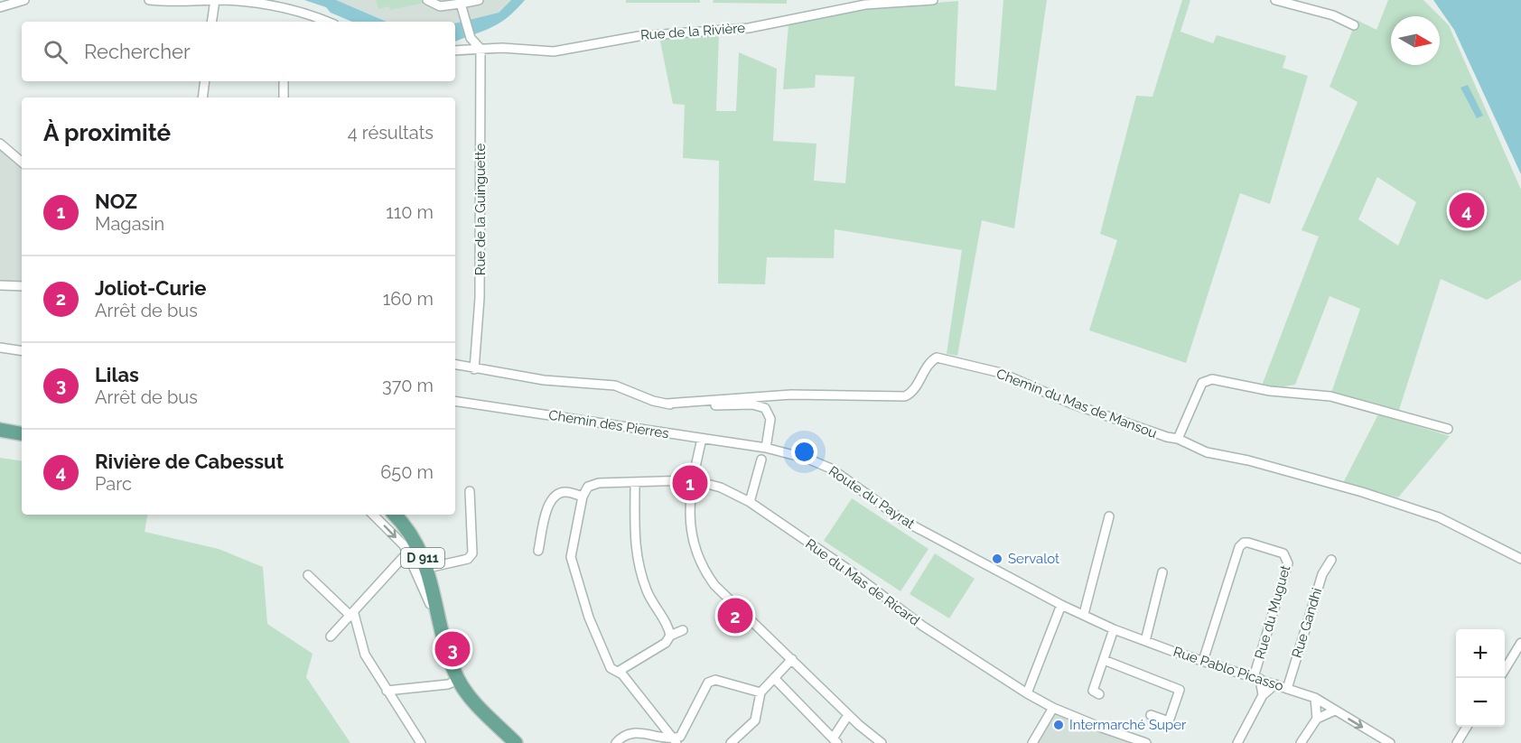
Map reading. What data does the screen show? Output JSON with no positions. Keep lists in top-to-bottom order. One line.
{"streets":{"main road":["D 911"],"street":["Rue de la Rivière","Rue de la Guinguette","Chemin du Mas de Mansou","Chemin des Pierres","Route du Payrat","Rue du Mas de Ricard","Rue du Muguet","Rue Gandhi","Rue Pablo Picasso"]},"crossings":[["Rue de la Rivière","Rue de la Guinguette"],["Chemin des Pierres","Route du Payrat"],["Route du Payrat","Rue Pablo Picasso"],["Rue du Muguet","Rue Pablo Picasso"],["Rue Gandhi","Rue Pablo Picasso"]],"places":["Servalot","Intermarché Super"],"north":"right","page":{"search":"Rechercher","heading":["À proximité","4 résultats"],"list":[{"mark":"1","name":"NOZ","note":"Magasin","value":"110 m"},{"mark":"2","name":"Joliot-Curie","note":"Arrêt de bus","value":"160 m"},{"mark":"3","name":"Lilas","note":"Arrêt de bus","value":"370 m"},{"mark":"4","name":"Rivière de Cabessut","note":"Parc","value":"650 m"}],"pins":["4","1","2","3"],"map_buttons":["+","−"]}}
